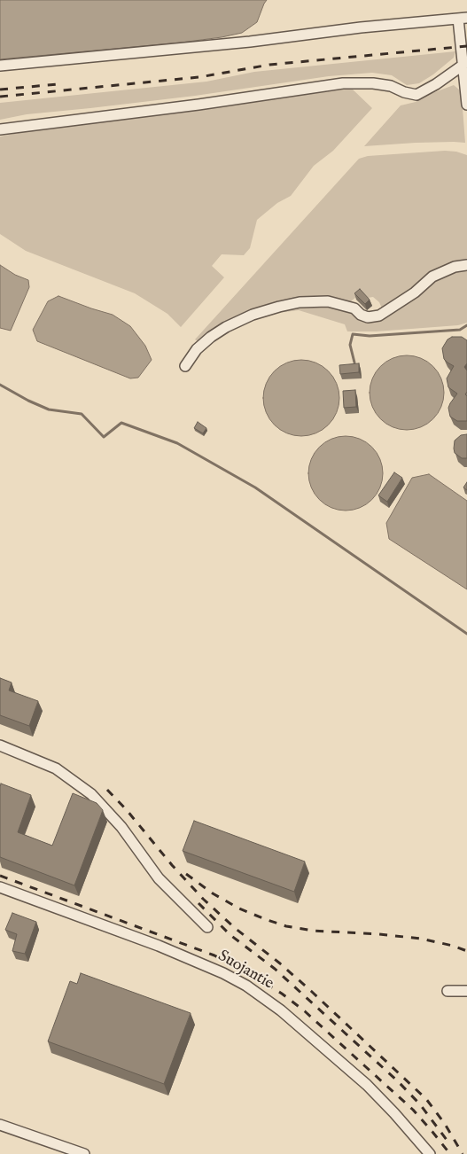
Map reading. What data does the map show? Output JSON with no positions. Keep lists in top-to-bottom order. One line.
{"streets":{"street":["Suojantie"]}}
